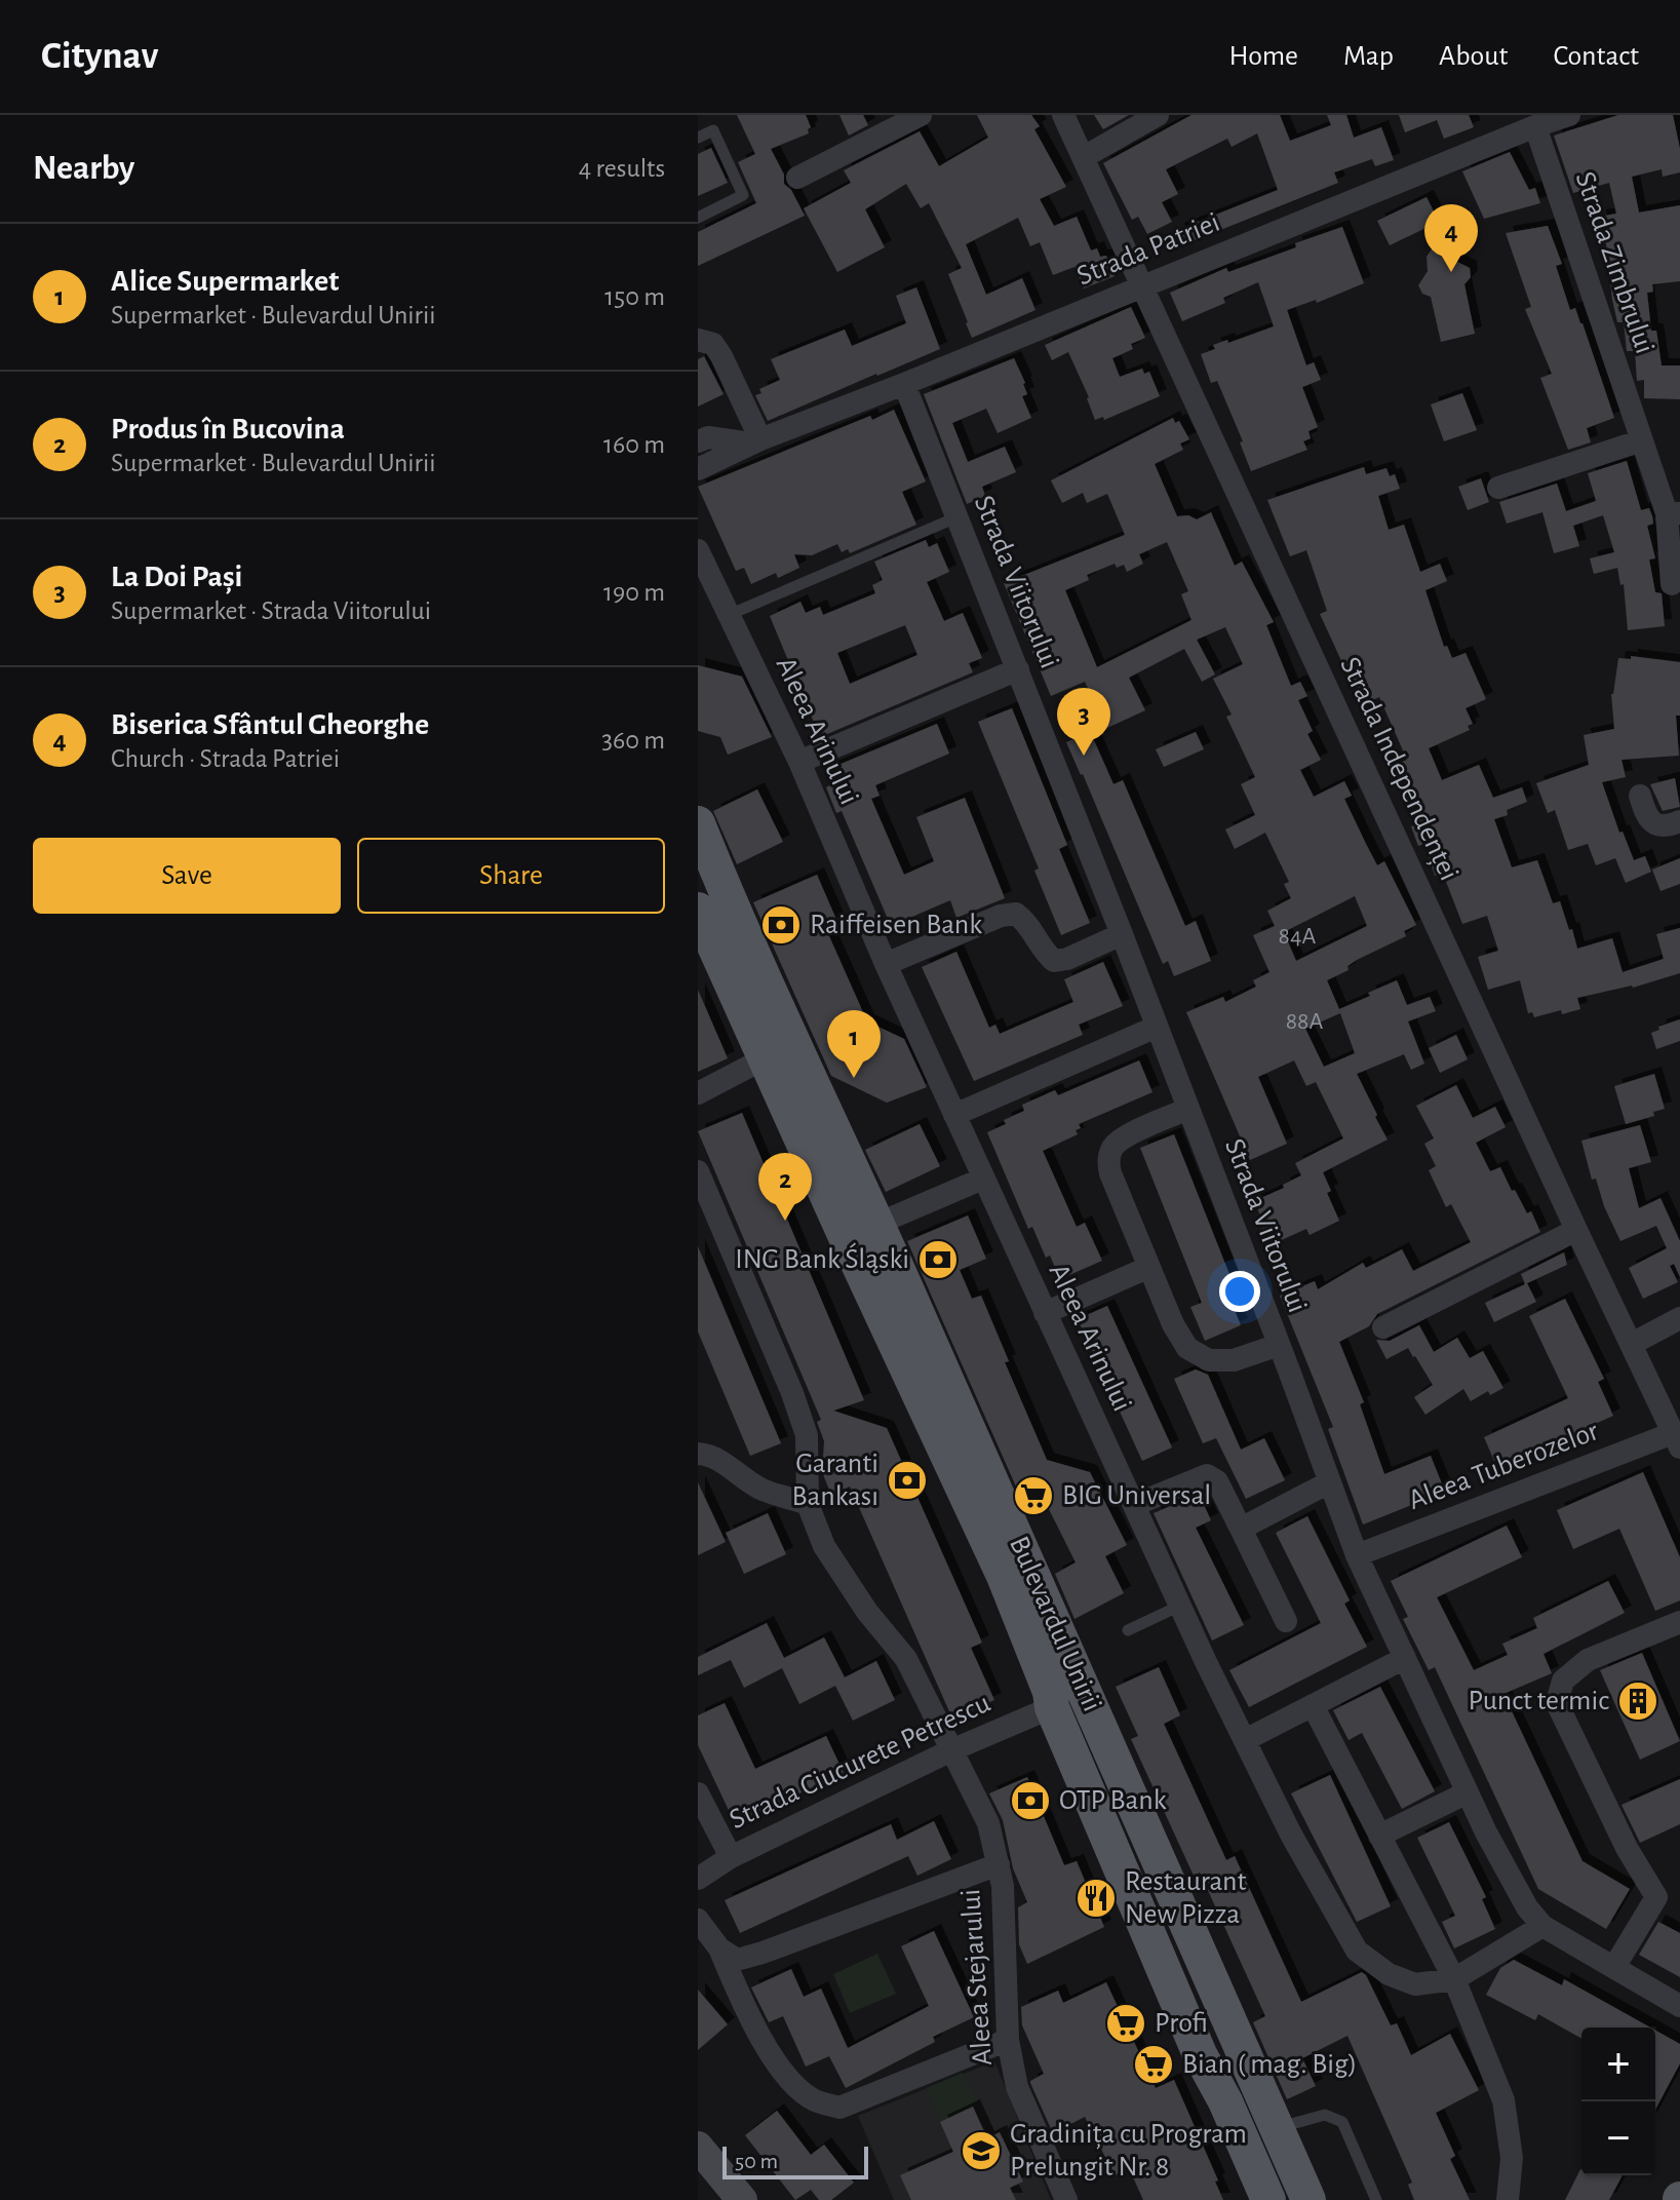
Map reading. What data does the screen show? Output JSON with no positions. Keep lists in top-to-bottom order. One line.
{"streets":{"main road":["Bulevardul Unirii"],"street":["Strada Patriei","Strada Zimbrului","Strada Viitorului","Aleea Arinului","Strada Independenței","Aleea Tuberozelor","Strada Ciucurete Petrescu","Aleea Stejarului"]},"crossings":[["Strada Patriei","Strada Zimbrului"],["Strada Patriei","Strada Viitorului"],["Strada Patriei","Strada Independenței"],["Strada Viitorului","Aleea Arinului"],["Strada Viitorului","Aleea Tuberozelor"],["Strada Independenței","Aleea Tuberozelor"],["Bulevardul Unirii","Strada Ciucurete Petrescu"],["Strada Ciucurete Petrescu","Aleea Stejarului"]],"places":{"bank":["Raiffeisen Bank","ING Bank Śląski","Garanti Bankası","OTP Bank"],"supermarket":["BIG Universal","Profi","Bian ( mag. Big)"],"building":["Punct termic"],"restaurant":["Restaurant New Pizza"],"school or university":["Gradinița cu Program Prelungit Nr. 8"]},"house_numbers":["84A","88A"],"scale_bar":"50 m","page":{"header":"Citynav","nav":["Home","Map","About","Contact"],"heading":["Nearby","4 results"],"pins":["4","3","1","2"],"list":[{"mark":"1","name":"Alice Supermarket","note":"Supermarket · Bulevardul Unirii","value":"150 m"},{"mark":"2","name":"Produs în Bucovina","note":"Supermarket · Bulevardul Unirii","value":"160 m"},{"mark":"3","name":"La Doi Pași","note":"Supermarket · Strada Viitorului","value":"190 m"},{"mark":"4","name":"Biserica Sfântul Gheorghe","note":"Church · Strada Patriei","value":"360 m"}],"buttons":["Save","Share"],"map_buttons":["+","−"],"scale":"50 m"}}
